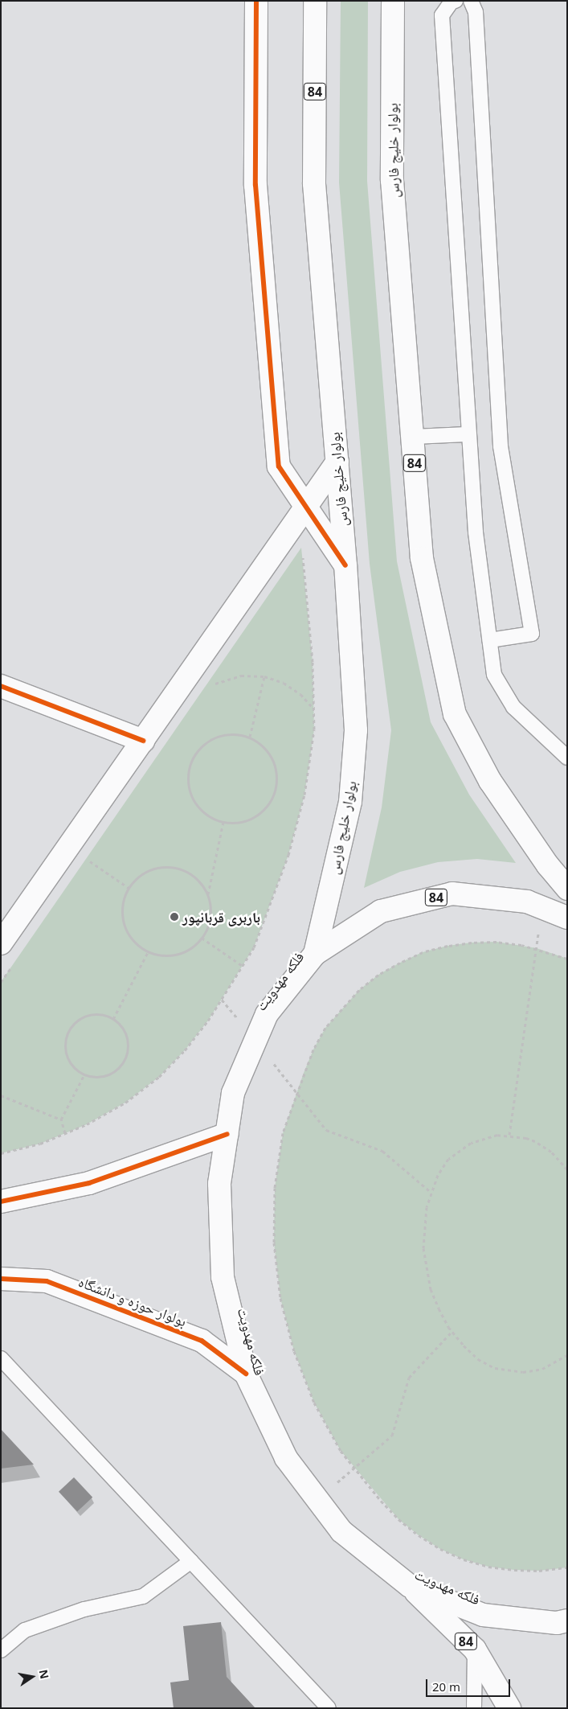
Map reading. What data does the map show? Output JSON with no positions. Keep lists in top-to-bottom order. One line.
{"streets":{"main road":["84","بولوار خلیج فارس","فلکه مهدویت","بولوار حوزه و دانشگاه"]},"crossings":[["84","فلکه مهدویت"],["بولوار خلیج فارس","فلکه مهدویت"],["فلکه مهدویت","بولوار حوزه و دانشگاه"]],"places":["باربری قربانپور"],"scale_bar":"20 m","north":"right"}
